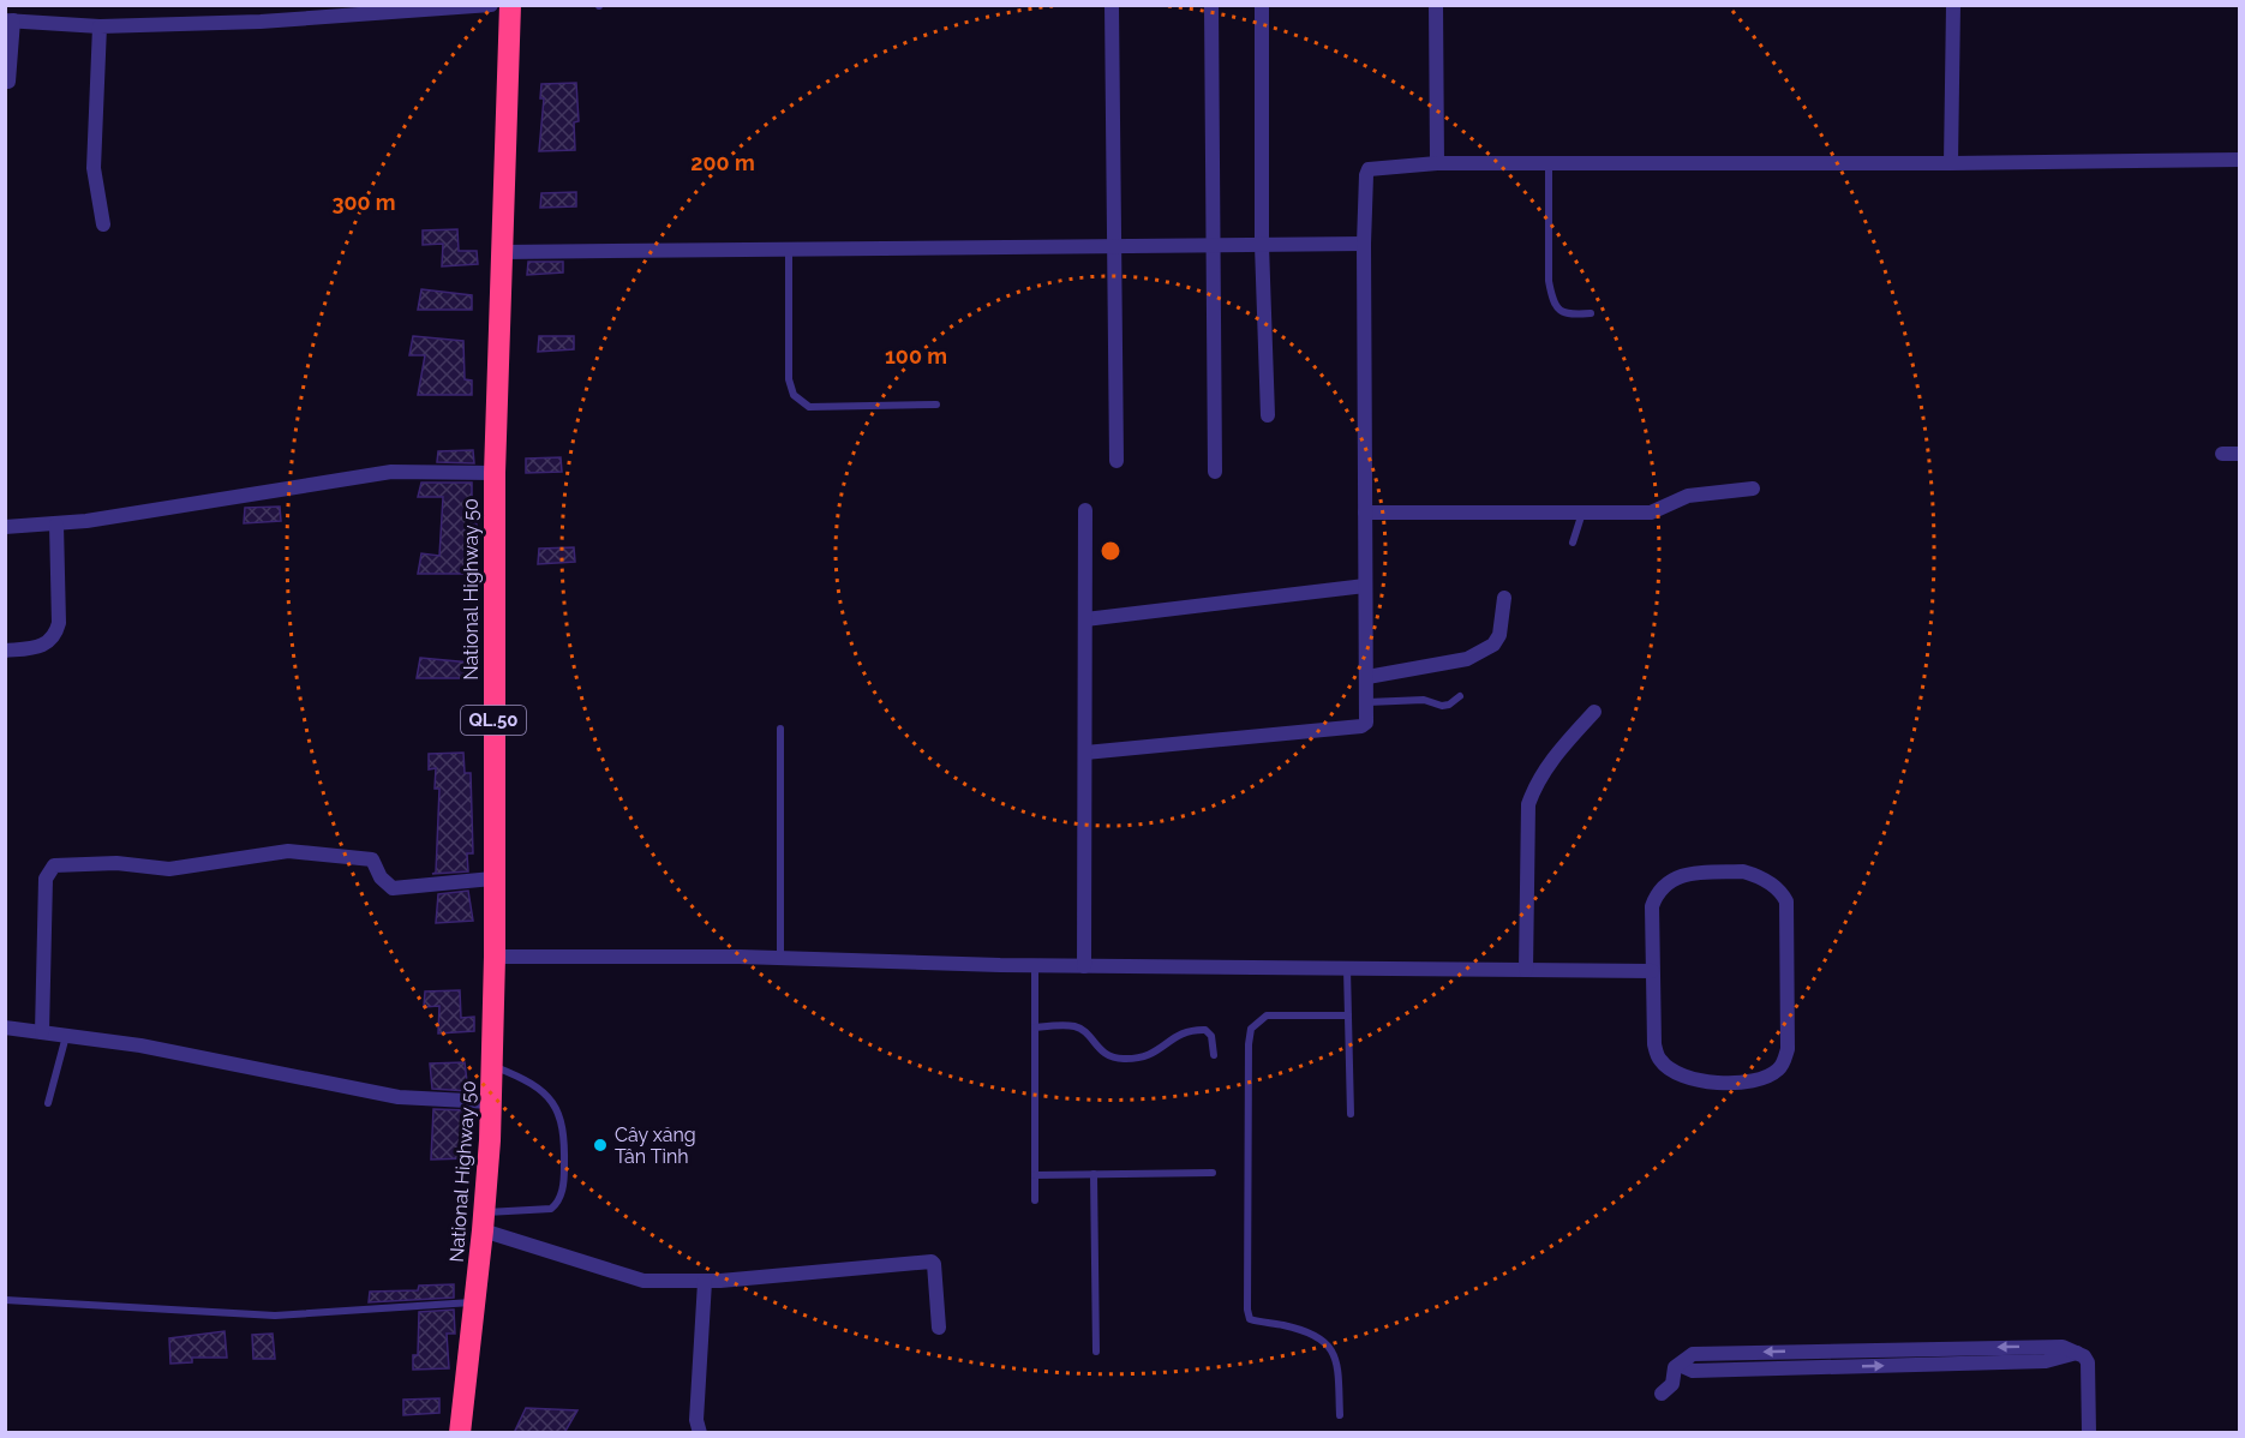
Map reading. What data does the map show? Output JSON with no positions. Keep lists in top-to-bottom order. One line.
{"streets":{"highway":["National Highway 50","QL.50"]},"places":["Cây xăng Tân Tỉnh"],"rings":["200 m","300 m","100 m"]}
